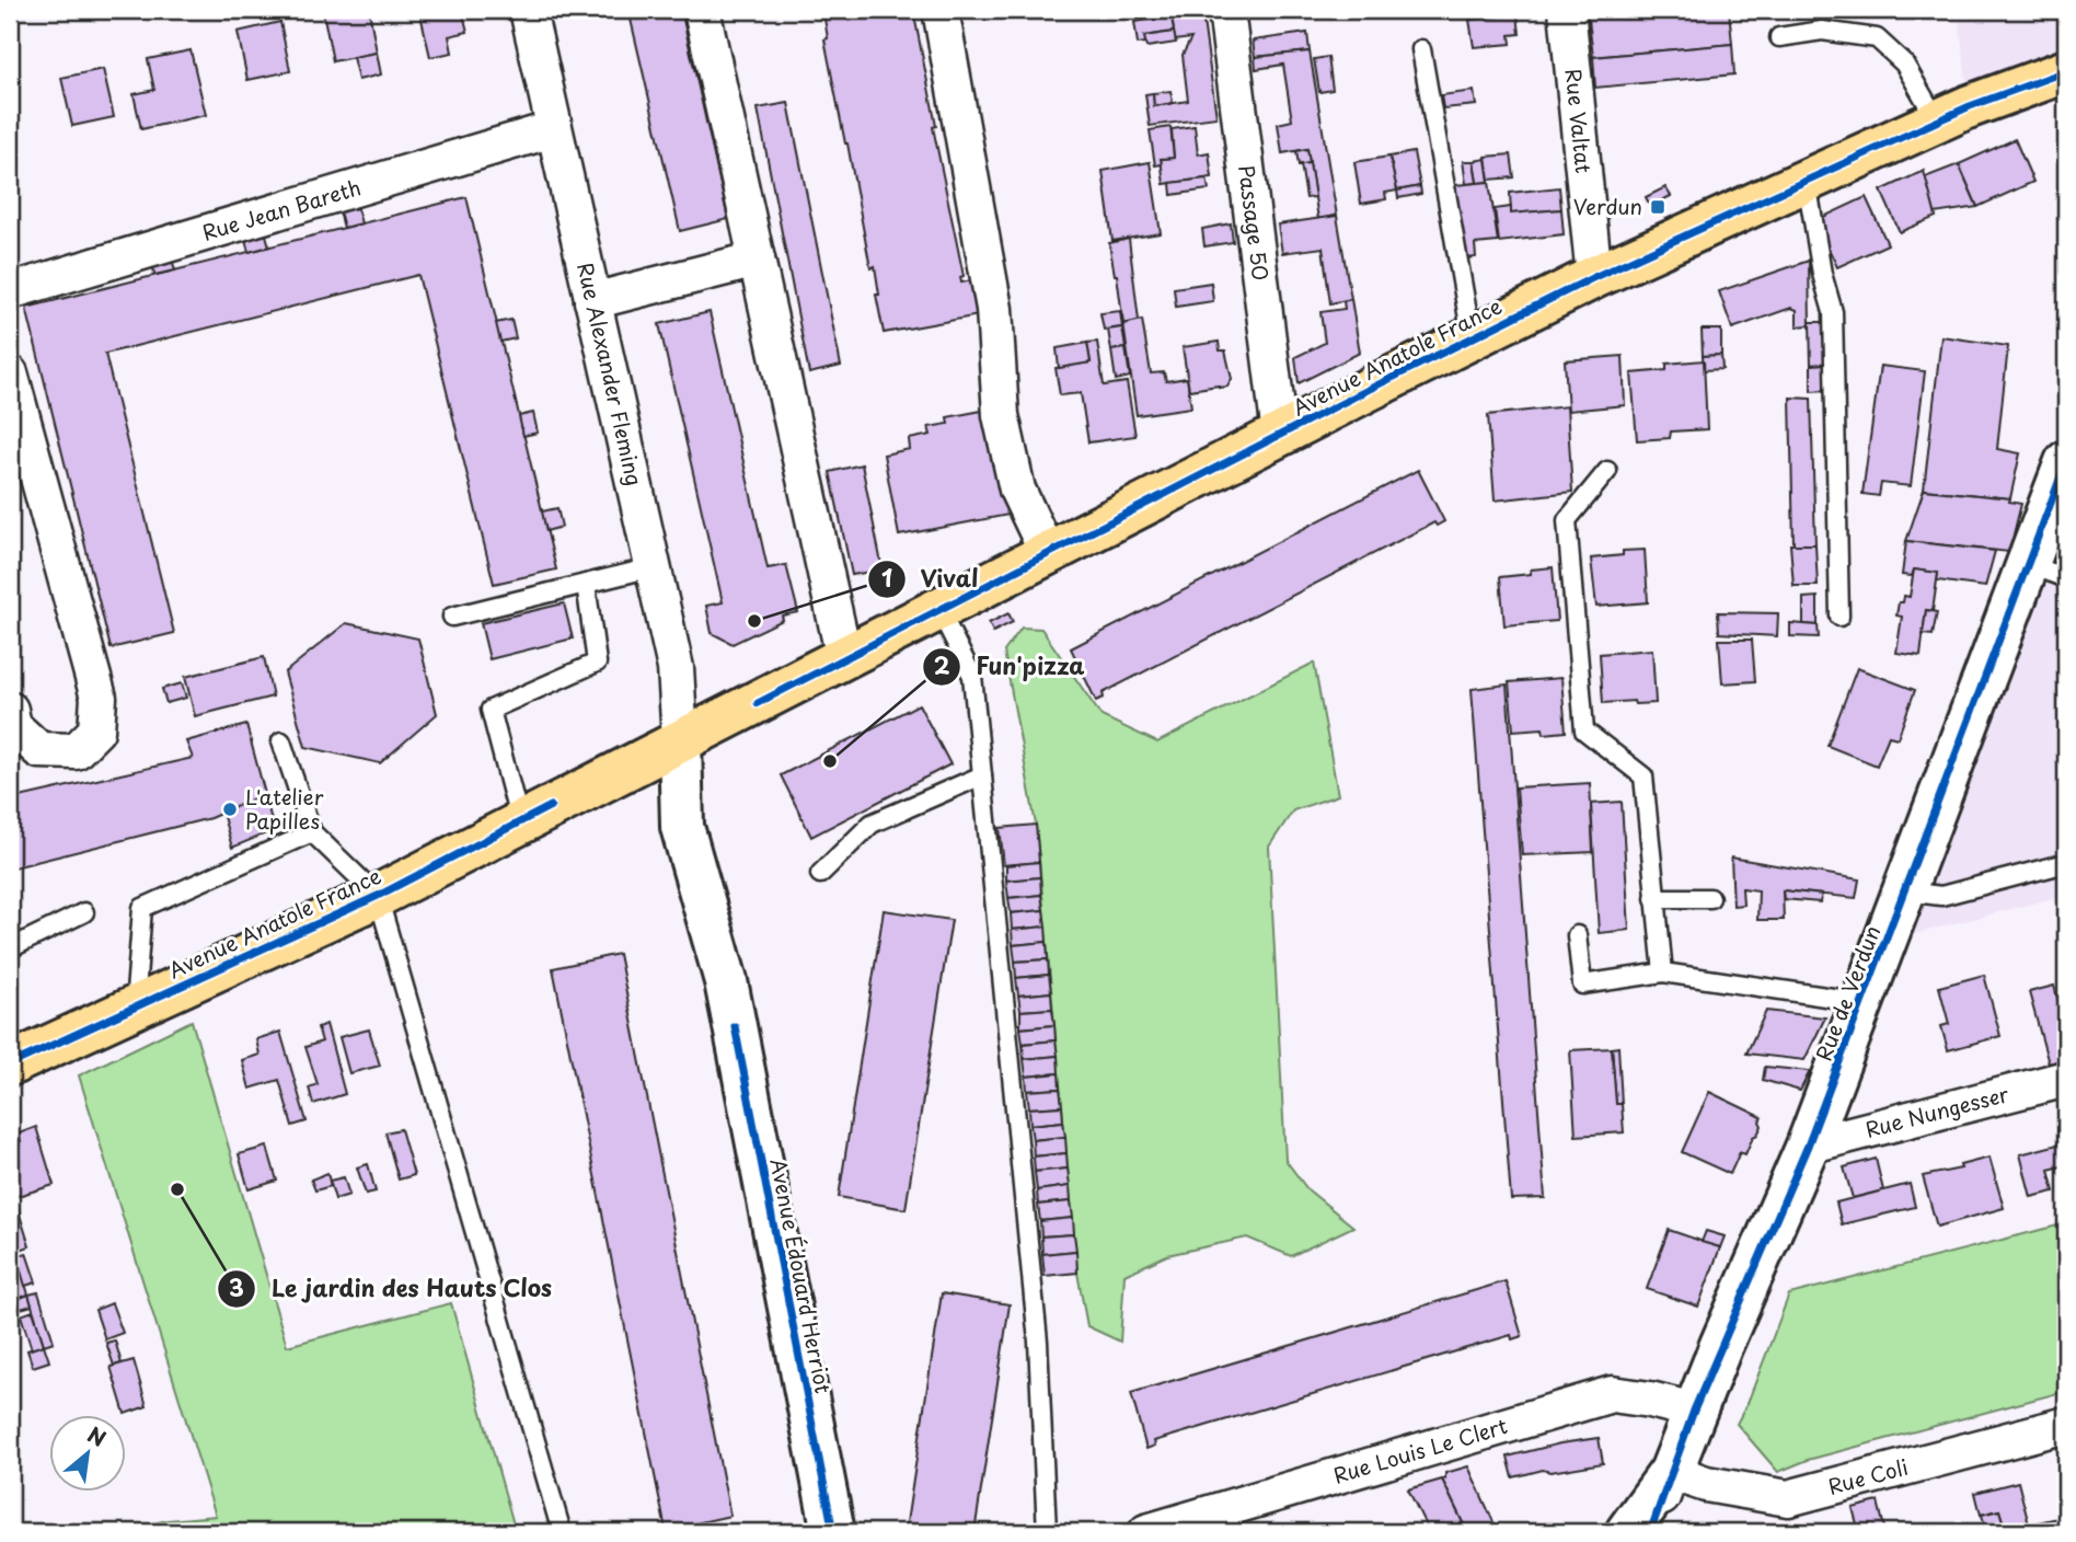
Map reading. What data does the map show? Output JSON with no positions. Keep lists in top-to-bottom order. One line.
{"streets":{"main road":["Avenue Anatole France"],"street":["Rue Valtat","Rue Jean Bareth","Passage 50","Rue Alexander Fleming","Rue de Verdun","Rue Nungesser","Avenue Édouard Herriot","Rue Louis Le Clert","Rue Coli"]},"crossings":[["Rue Valtat","Avenue Anatole France"],["Rue Jean Bareth","Rue Alexander Fleming"],["Passage 50","Avenue Anatole France"],["Avenue Anatole France","Rue Alexander Fleming"],["Avenue Anatole France","Avenue Édouard Herriot"],["Rue Alexander Fleming","Avenue Édouard Herriot"],["Rue de Verdun","Rue Nungesser"],["Rue de Verdun","Rue Louis Le Clert"],["Rue de Verdun","Rue Coli"]],"places":{"transit":["Verdun"],"other":["Vival","Fun'pizza","L'atelier Papilles","Le jardin des Hauts Clos"]},"north":"top right"}
